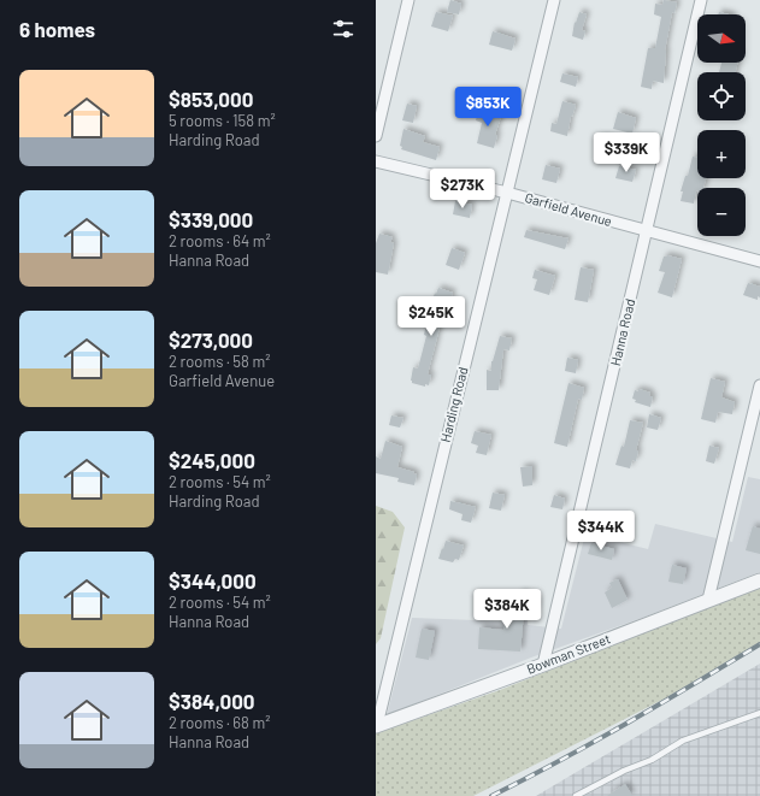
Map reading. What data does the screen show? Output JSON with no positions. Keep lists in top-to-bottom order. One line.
{"streets":{"street":["Garfield Avenue","Hanna Road","Harding Road","Bowman Street"]},"crossings":[["Garfield Avenue","Hanna Road"],["Garfield Avenue","Harding Road"],["Hanna Road","Bowman Street"],["Harding Road","Bowman Street"]],"north":"right","page":{"heading":"6 homes","map_buttons":["+","−"],"list":[{"name":"$853,000","note":"5 rooms · 158 m² · Harding Road"},{"name":"$339,000","note":"2 rooms · 64 m² · Hanna Road"},{"name":"$273,000","note":"2 rooms · 58 m² · Garfield Avenue"},{"name":"$245,000","note":"2 rooms · 54 m² · Harding Road"},{"name":"$344,000","note":"2 rooms · 54 m² · Hanna Road"},{"name":"$384,000","note":"2 rooms · 68 m² · Hanna Road"}],"price":["$853K","$339K","$273K","$245K","$344K","$384K"]}}
